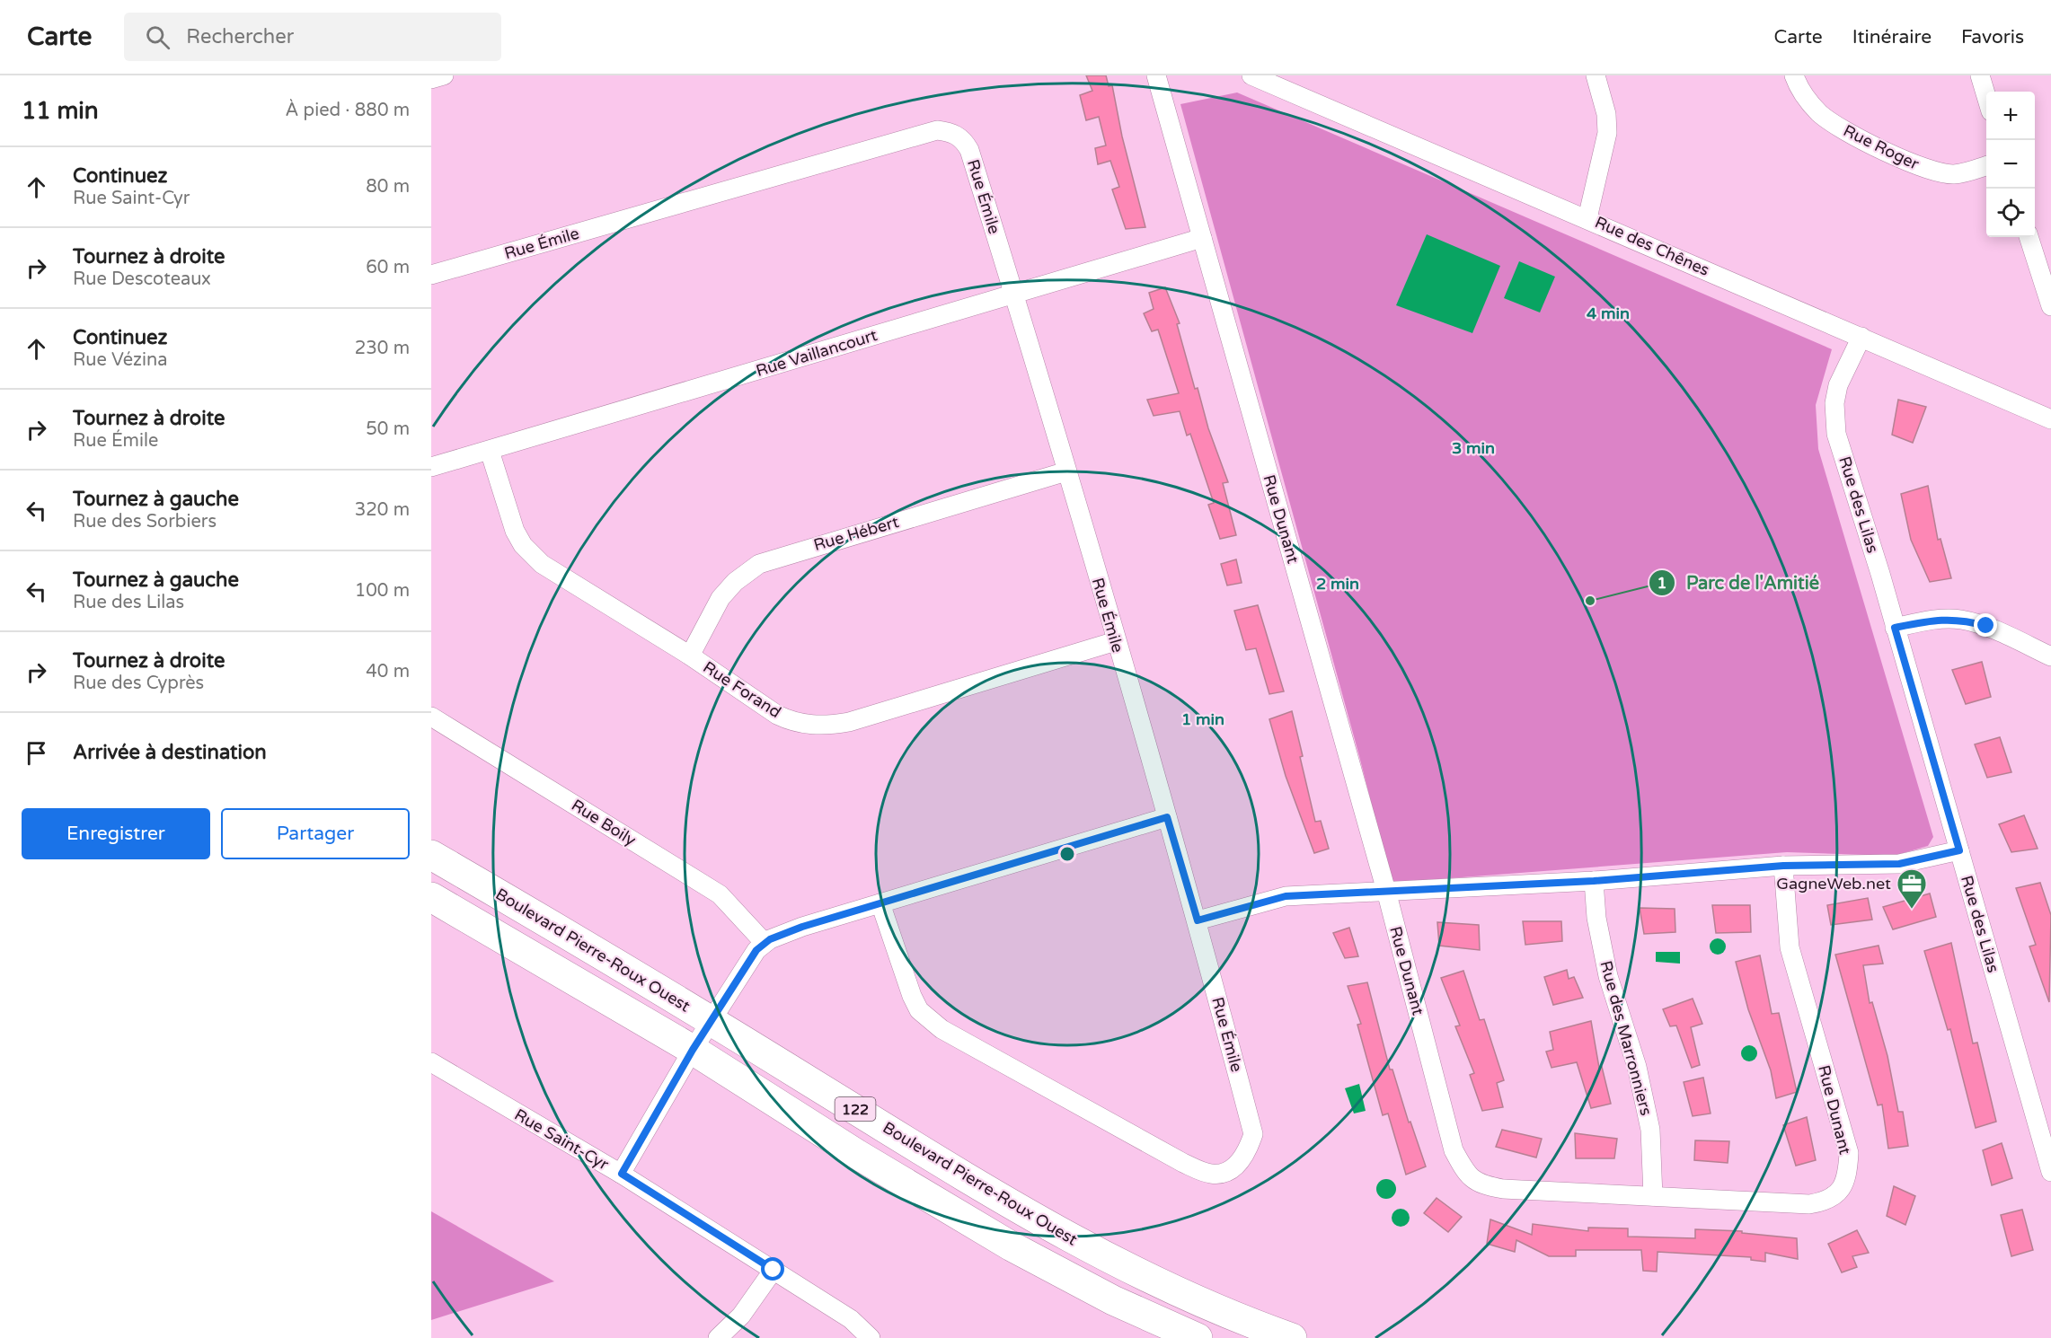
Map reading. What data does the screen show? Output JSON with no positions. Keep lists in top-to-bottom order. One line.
{"streets":{"main road":["Boulevard Pierre-Roux Ouest","122"],"street":["Rue Roger","Rue Émile","Rue des Chênes","Rue Vaillancourt","Rue des Lilas","Rue Dunant","Rue Hébert","Rue Forand","Rue Boily","Rue des Marronniers","Rue Saint-Cyr"]},"crossings":[["Rue Émile","Rue Vaillancourt"],["Rue Émile","Rue Hébert"],["Rue Émile","Rue Forand"],["Rue des Chênes","Rue des Lilas"],["Rue Vaillancourt","Rue Dunant"],["Rue Vaillancourt","Rue Forand"],["Rue Dunant","Rue des Marronniers"],["Rue Hébert","Rue Forand"]],"places":{"other":["Parc de l'Amitié"],"office":["GagneWeb.net"]},"page":{"header":"Carte","search":"Rechercher","nav":["Carte","Itinéraire","Favoris"],"heading":["11 min","À pied · 880 m"],"map_buttons":["+","−"],"list":[["Continuez","Rue Saint-Cyr","80 m"],["Tournez à droite","Rue Descoteaux","60 m"],["Continuez","Rue Vézina","230 m"],["Tournez à droite","Rue Émile","50 m"],["Tournez à gauche","Rue des Sorbiers","320 m"],["Tournez à gauche","Rue des Lilas","100 m"],["Tournez à droite","Rue des Cyprès","40 m"],"Arrivée à destination"],"buttons":["Enregistrer","Partager"]},"rings":["4 min","3 min","2 min","1 min"]}
